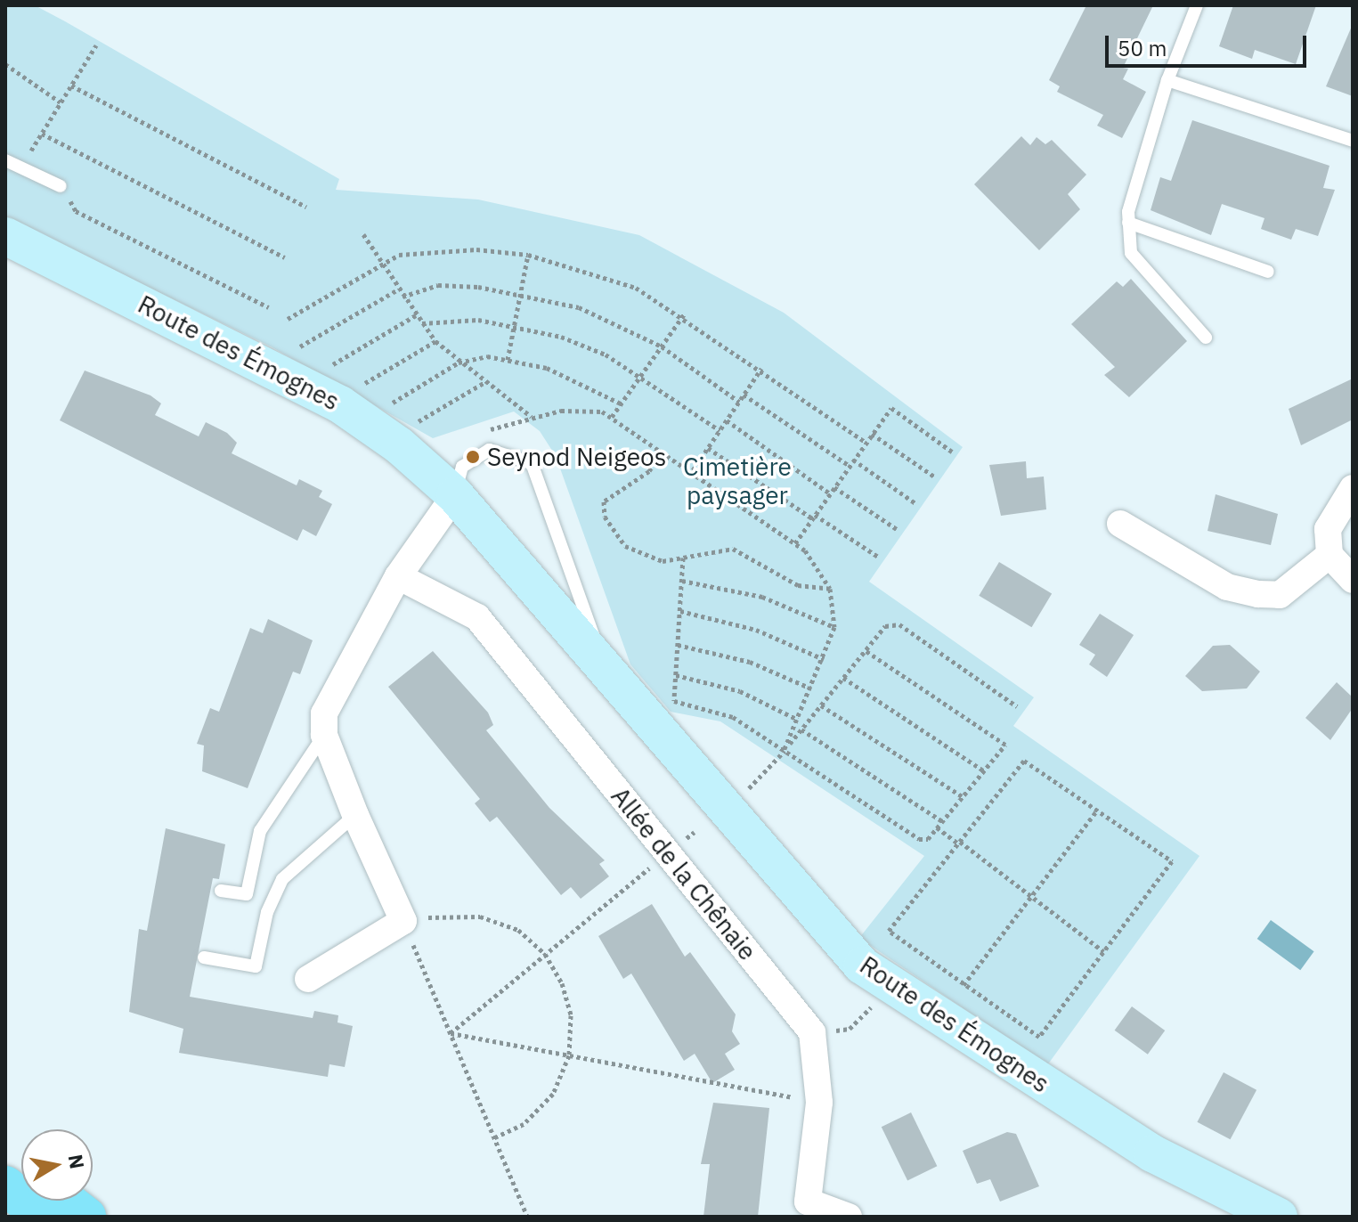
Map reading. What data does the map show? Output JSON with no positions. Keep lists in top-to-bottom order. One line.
{"streets":{"street":["Route des Émognes","Allée de la Chênaie"]},"parks":["Cimetière paysager"],"places":["Seynod Neigeos"],"scale_bar":"50 m","north":"right"}
